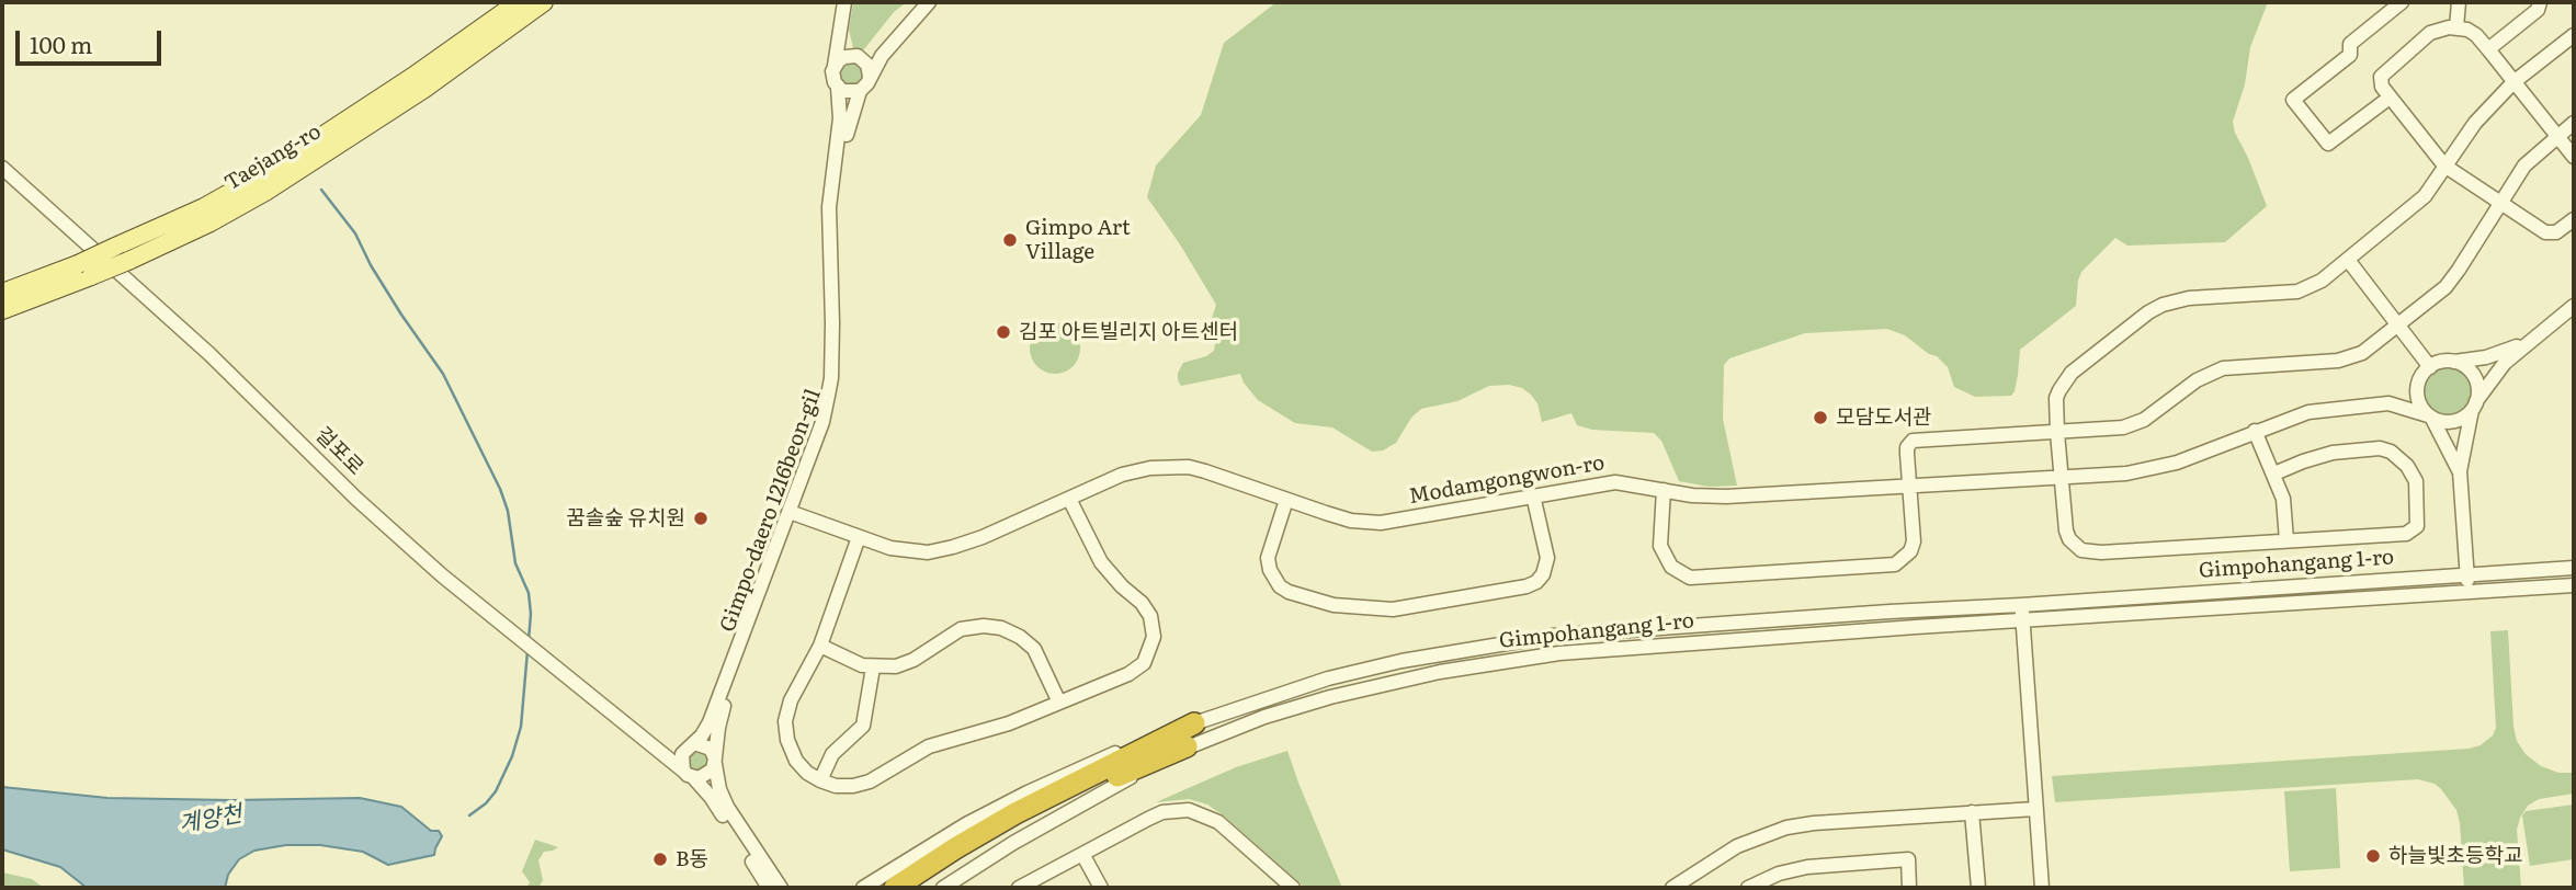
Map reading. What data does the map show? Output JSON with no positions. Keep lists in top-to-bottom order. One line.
{"streets":{"main road":["Taejang-ro"],"street":["걸포로","Modamgongwon-ro","Gimpo-daero 1216beon-gil","Gimpohangang 1-ro"]},"crossings":[["걸포로","Gimpo-daero 1216beon-gil"],["Modamgongwon-ro","Gimpo-daero 1216beon-gil"]],"water":["계양천"],"places":["Gimpo Art Village","김포 아트빌리지 아트센터","모담도서관","꿈솔숲 유치원","하늘빛초등학교","B동"],"scale_bar":"100 m"}
